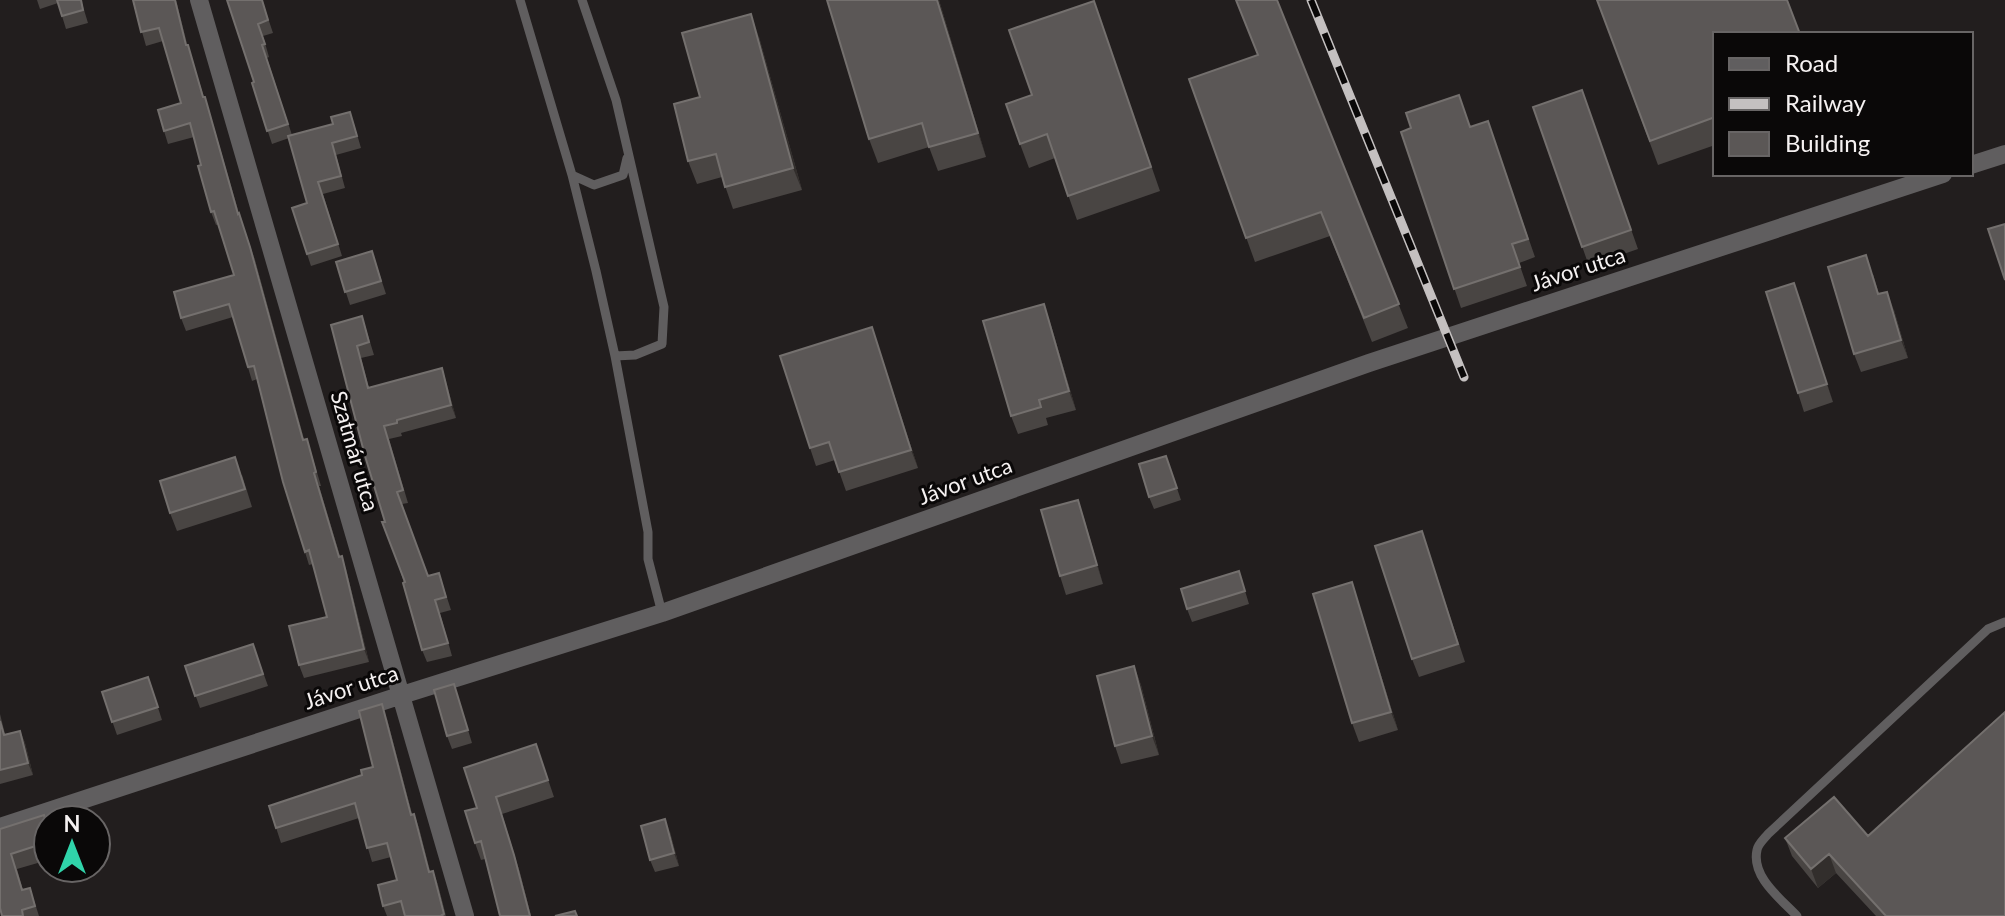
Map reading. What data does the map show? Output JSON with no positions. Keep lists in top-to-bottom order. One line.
{"streets":{"street":["Jávor utca","Szatmár utca"]},"crossings":[["Jávor utca","Szatmár utca"]],"legend":["Road","Railway","Building"],"north":"top"}
